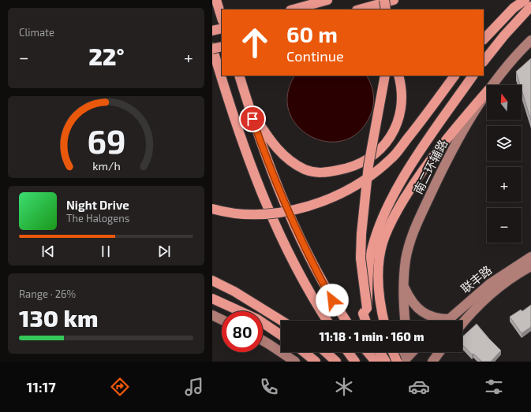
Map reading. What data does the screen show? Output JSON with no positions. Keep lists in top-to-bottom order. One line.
{"streets":{"main road":["南二环辅路","联丰路"]},"north":"top","page":{"tile":["Climate",["Range · 26%","130 km"]],"turn":["60 m","Continue"],"heat":["−","22°","+"],"map_buttons":["+","−"],"song":["Night Drive","The Halogens"],"limit":"80","trip":"11:18 · 1 min · 160 m","tabs":"11:17","gauge":["69","km/h"]}}
